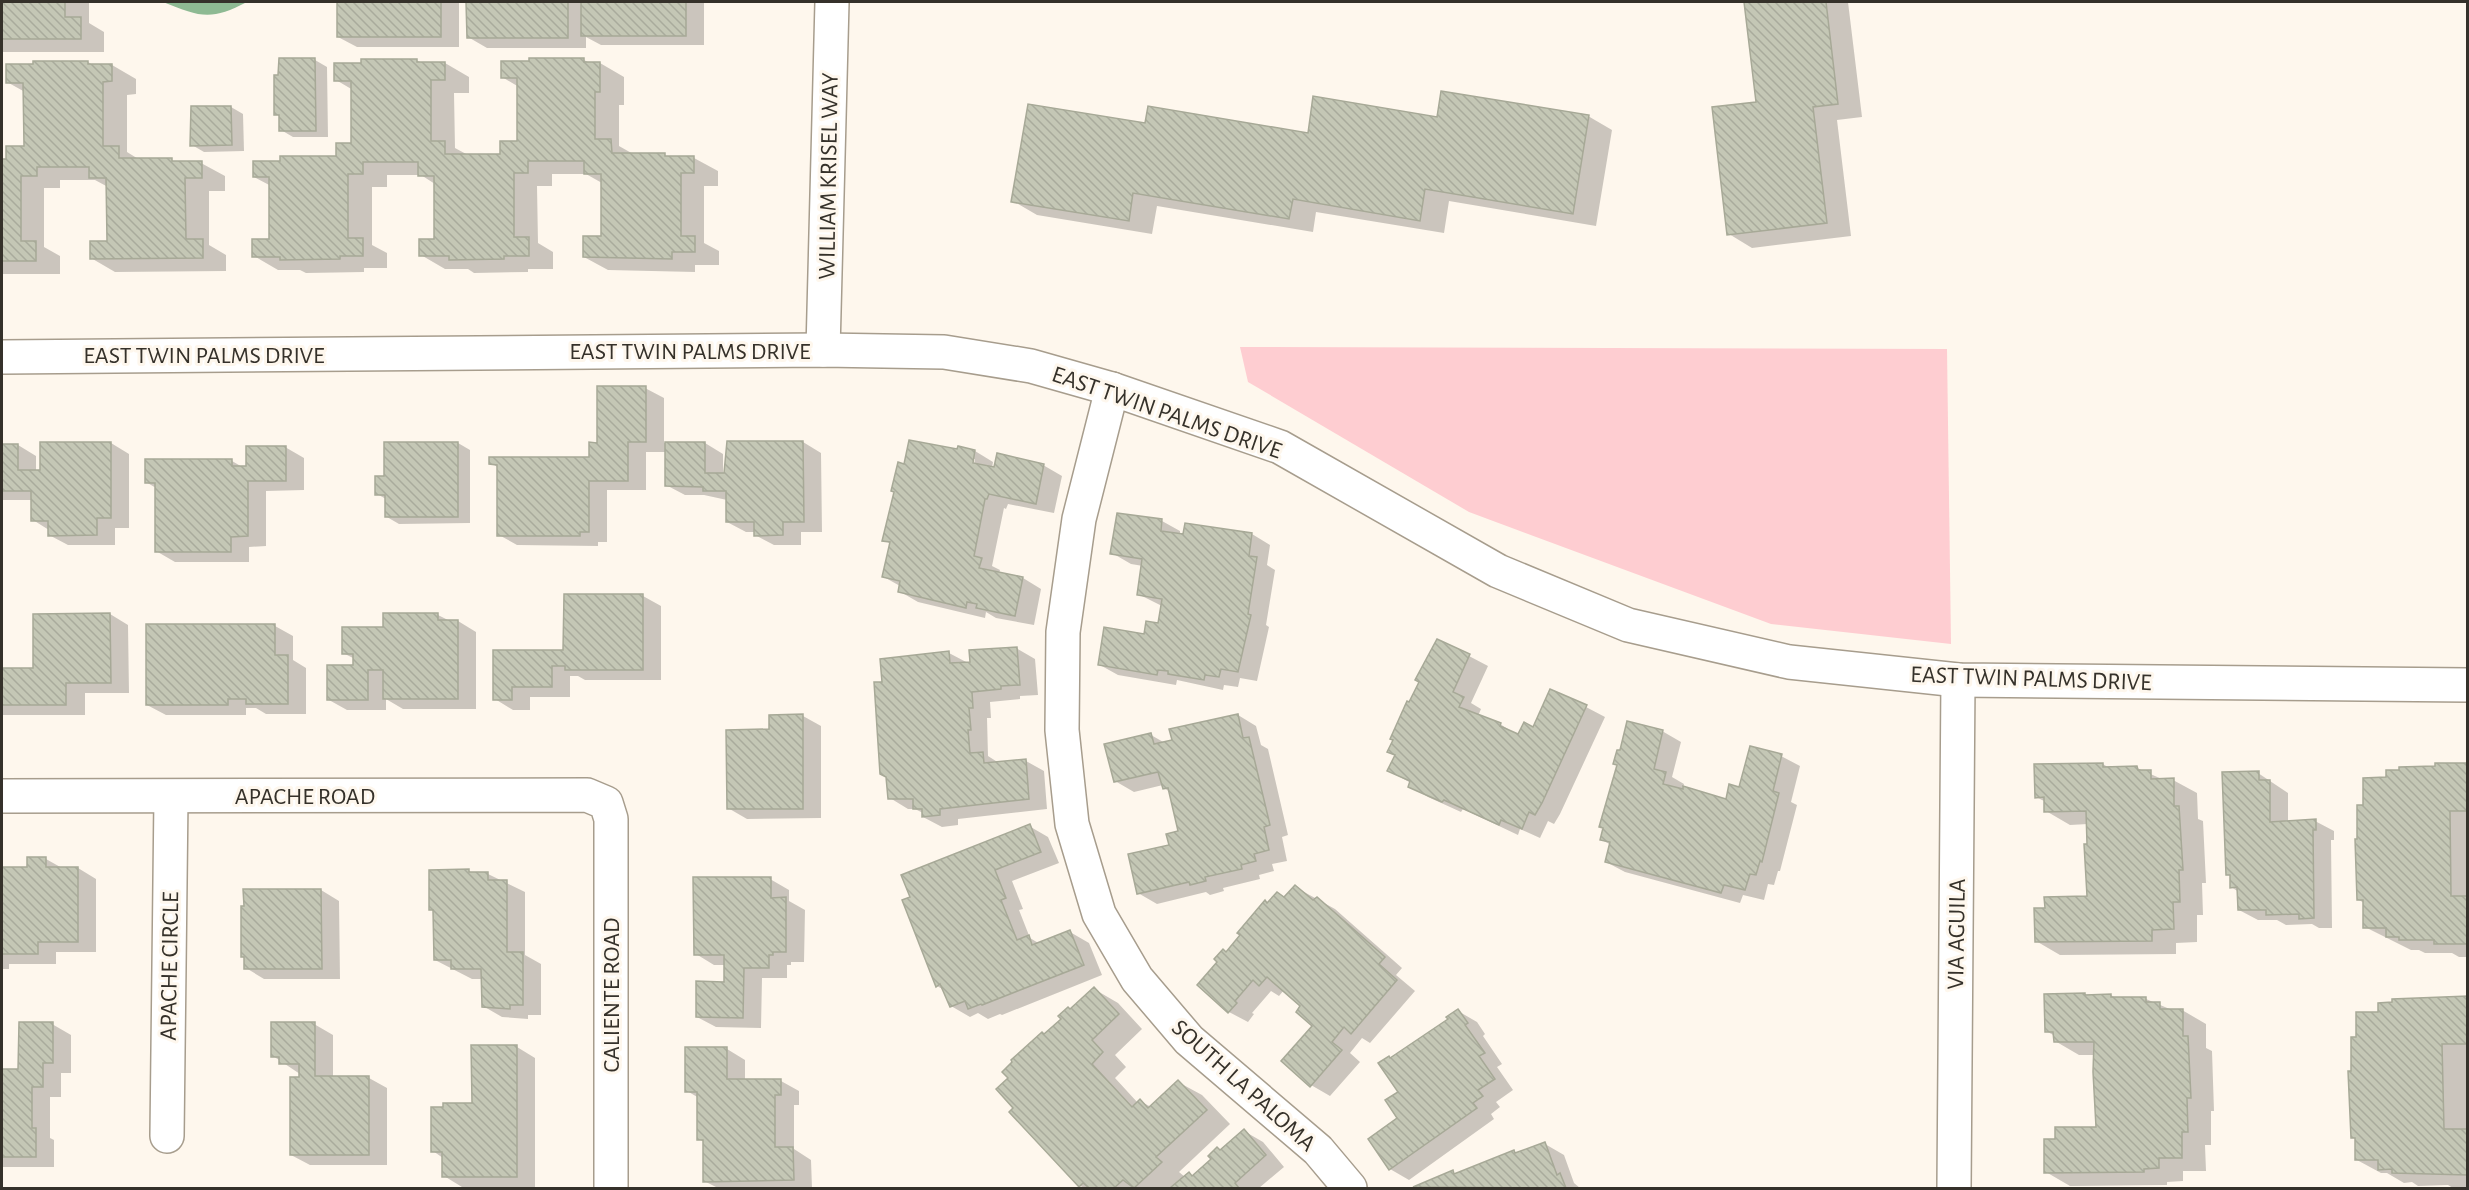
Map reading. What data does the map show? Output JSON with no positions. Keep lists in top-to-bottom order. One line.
{"streets":{"street":["WILLIAM KRISEL WAY","EAST TWIN PALMS DRIVE","APACHE ROAD","VIA AGUILA","APACHE CIRCLE","CALIENTE ROAD","SOUTH LA PALOMA"]},"crossings":[["WILLIAM KRISEL WAY","EAST TWIN PALMS DRIVE"],["EAST TWIN PALMS DRIVE","VIA AGUILA"],["EAST TWIN PALMS DRIVE","SOUTH LA PALOMA"],["APACHE ROAD","APACHE CIRCLE"],["APACHE ROAD","CALIENTE ROAD"]]}
